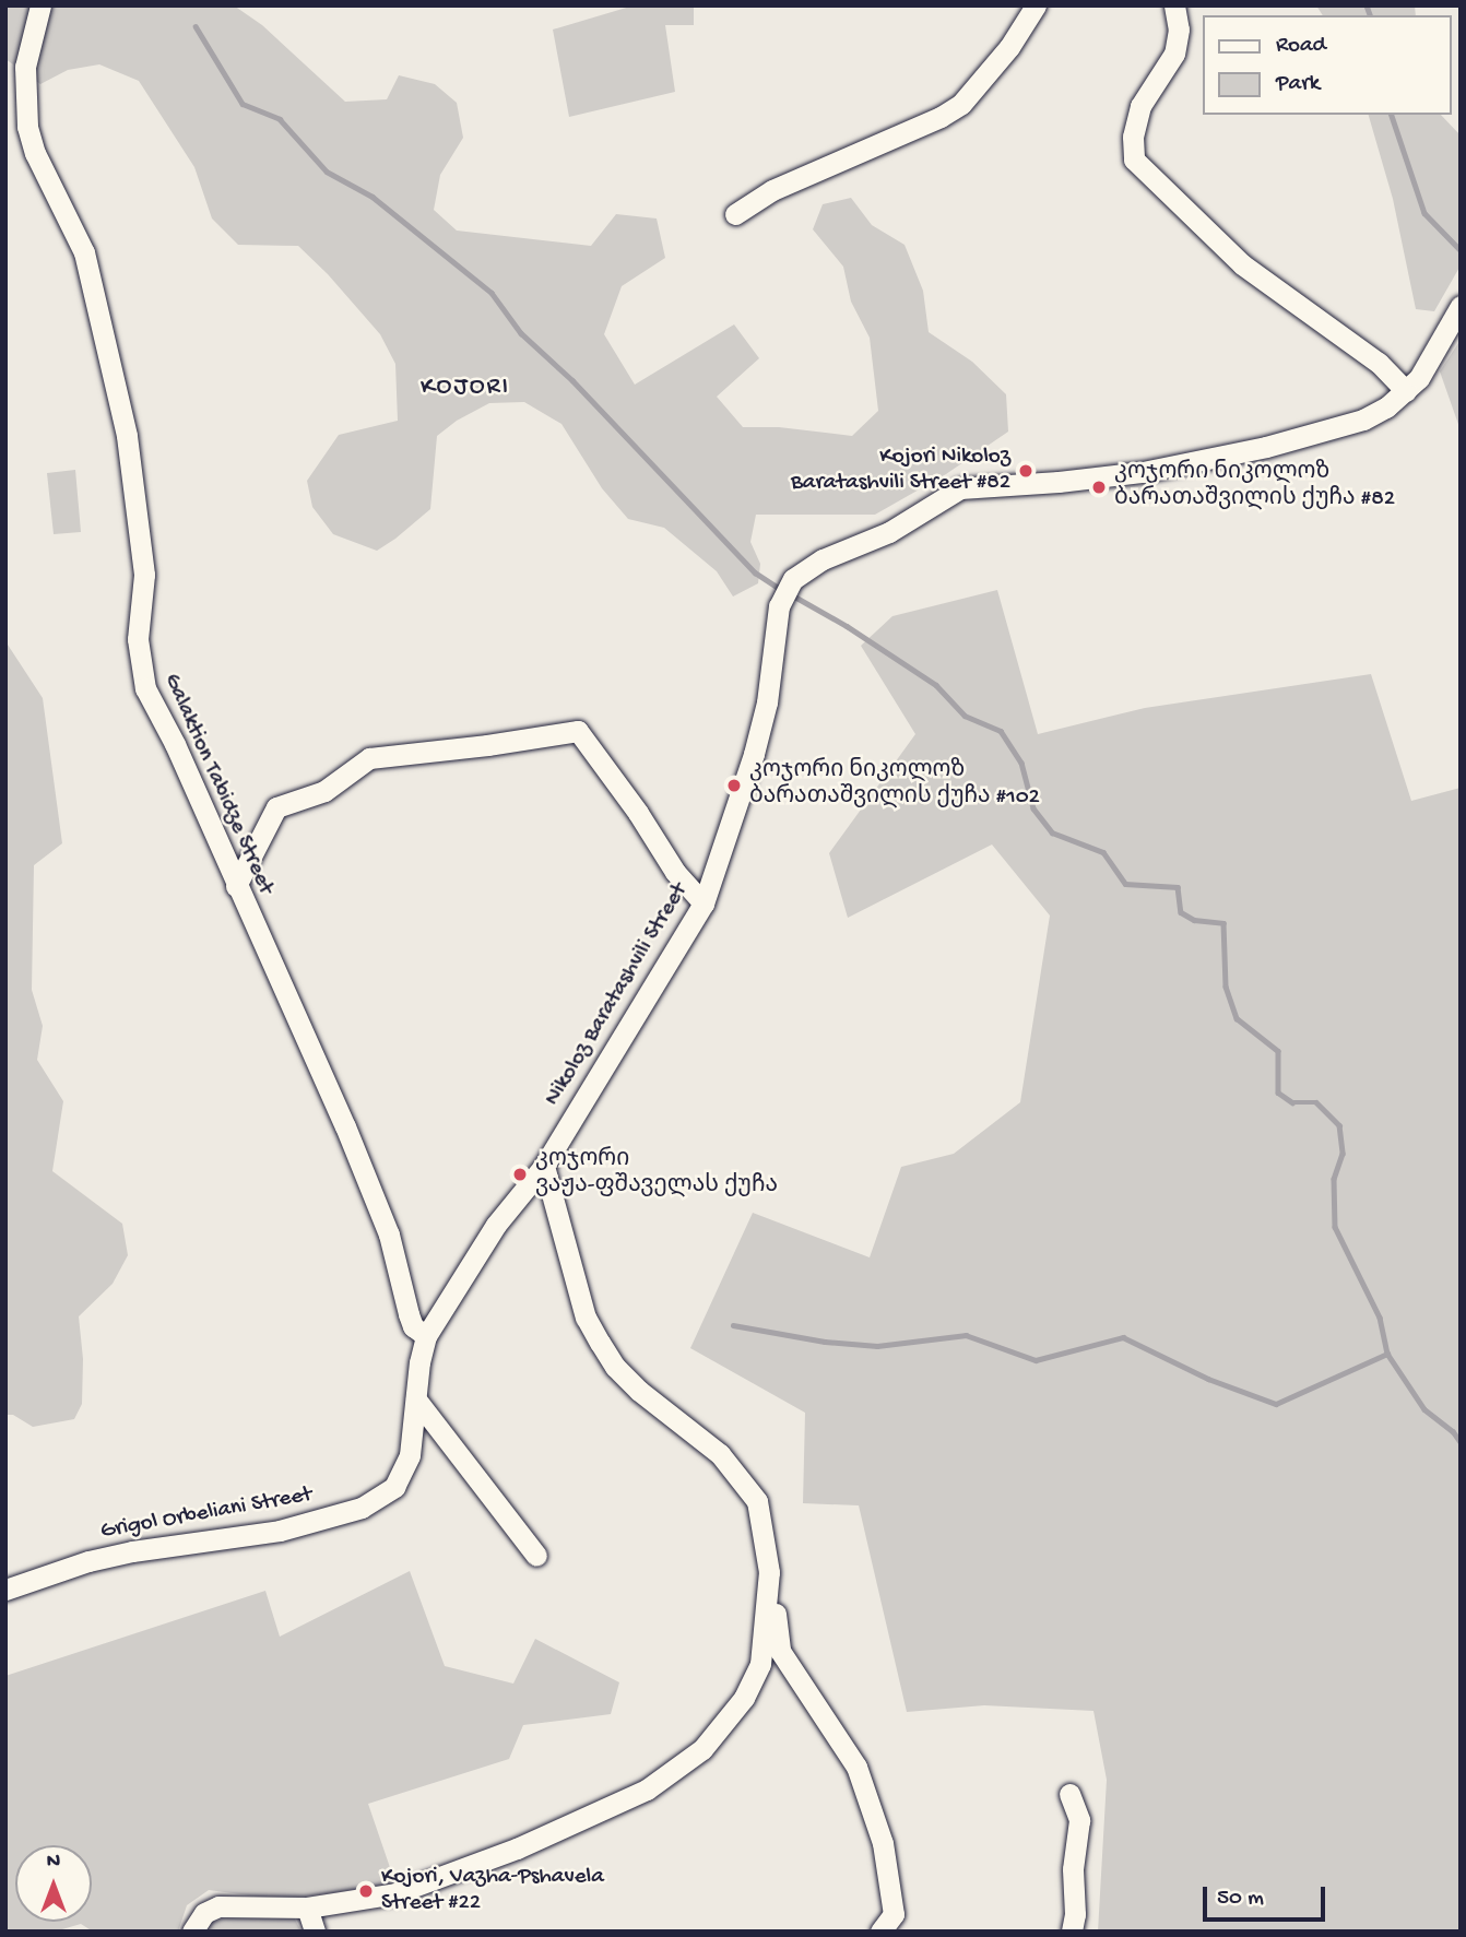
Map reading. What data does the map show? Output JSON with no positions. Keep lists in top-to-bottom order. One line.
{"streets":{"street":["Galaktion Tabidze Street","Nikoloz Baratashvili Street","Grigol Orbeliani Street"]},"crossings":[["Galaktion Tabidze Street","Nikoloz Baratashvili Street"],["Galaktion Tabidze Street","Grigol Orbeliani Street"],["Nikoloz Baratashvili Street","Grigol Orbeliani Street"]],"districts":["KOJORI"],"places":["Kojori Nikoloz Baratashvili Street #82","კოჯორი ნიკოლოზ ბარათაშვილის ქუჩა #82","კოჯორი ნიკოლოზ ბარათაშვილის ქუჩა #102","კოჯორი ვაჟა-ფშაველას ქუჩა","Kojori, Vazha-Pshavela Street #22"],"legend":["Road","Park"],"scale_bar":"50 m","north":"top"}
